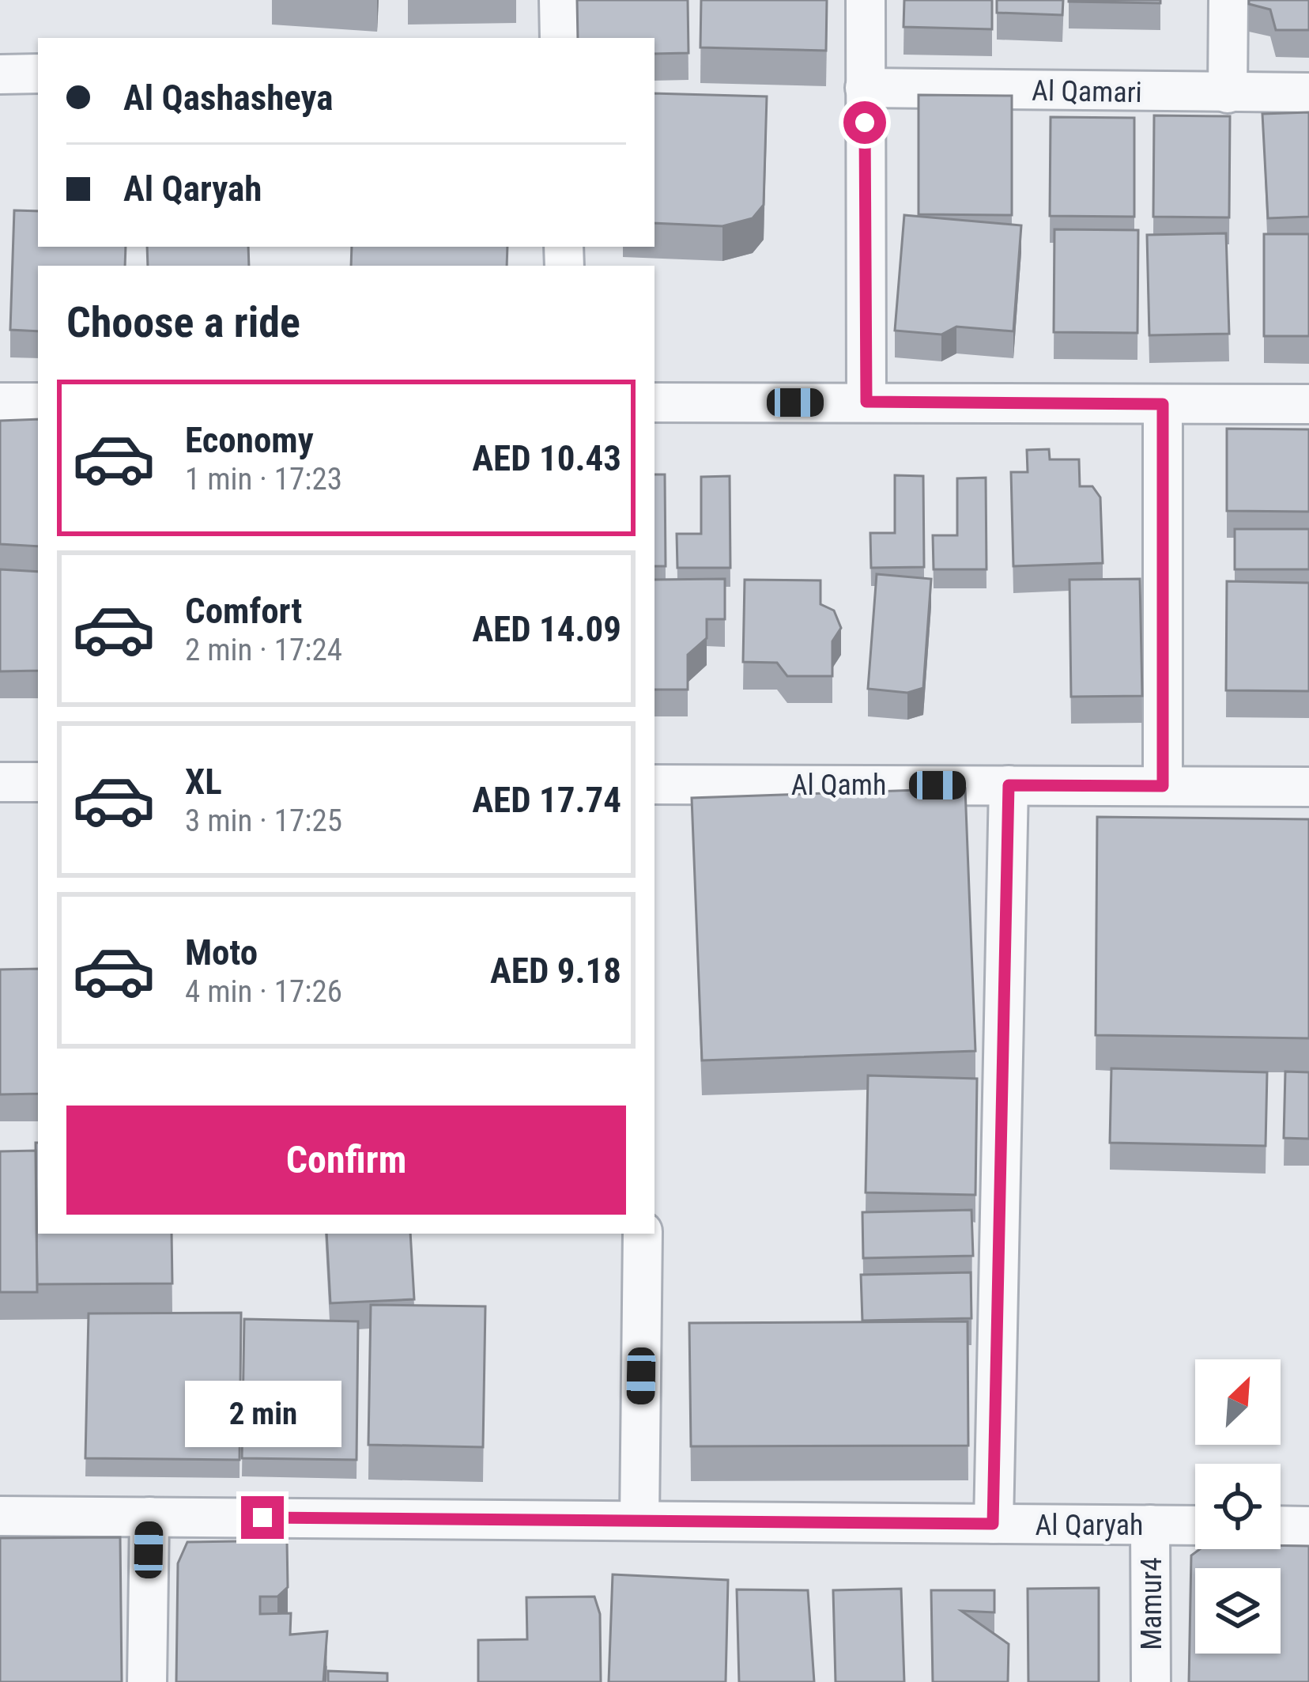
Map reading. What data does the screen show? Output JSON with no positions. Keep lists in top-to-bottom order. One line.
{"streets":{"street":["Al Qamari","Al Qamh","Al Qaryah","Mamur4"]},"crossings":[["Al Qaryah","Mamur4"]],"north":"top right","page":{"banner":["Al Qashasheya","Al Qaryah"],"heading":"Choose a ride","list":[{"name":"Economy","note":"1 min · 17:23","value":"AED 10.43"},{"name":"Comfort","note":"2 min · 17:24","value":"AED 14.09"},{"name":"XL","note":"3 min · 17:25","value":"AED 17.74"},{"name":"Moto","note":"4 min · 17:26","value":"AED 9.18"}],"buttons":"Confirm","bubble":"2 min"}}
